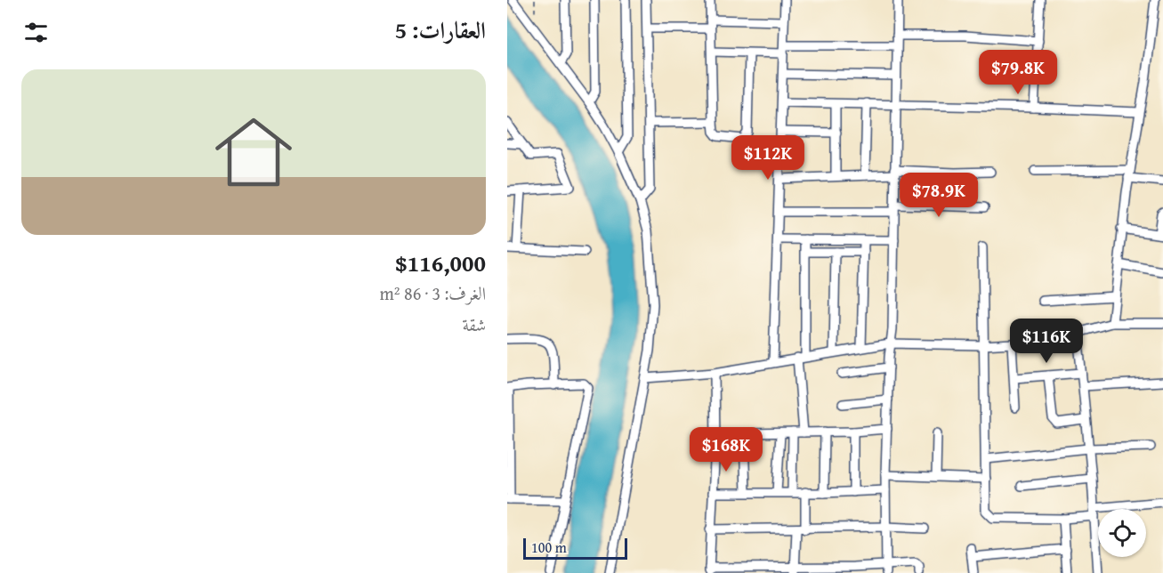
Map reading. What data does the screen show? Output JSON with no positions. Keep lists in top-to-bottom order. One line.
{"scale_bar":"100 m","page":{"heading":"العقارات: 5","price":["$79.8K","$112K","$78.9K","$116K","$168K"],"list":[{"name":"$116,000","note":"الغرف: 3 · 86 m² · شقة"}],"scale":"100 m"}}
